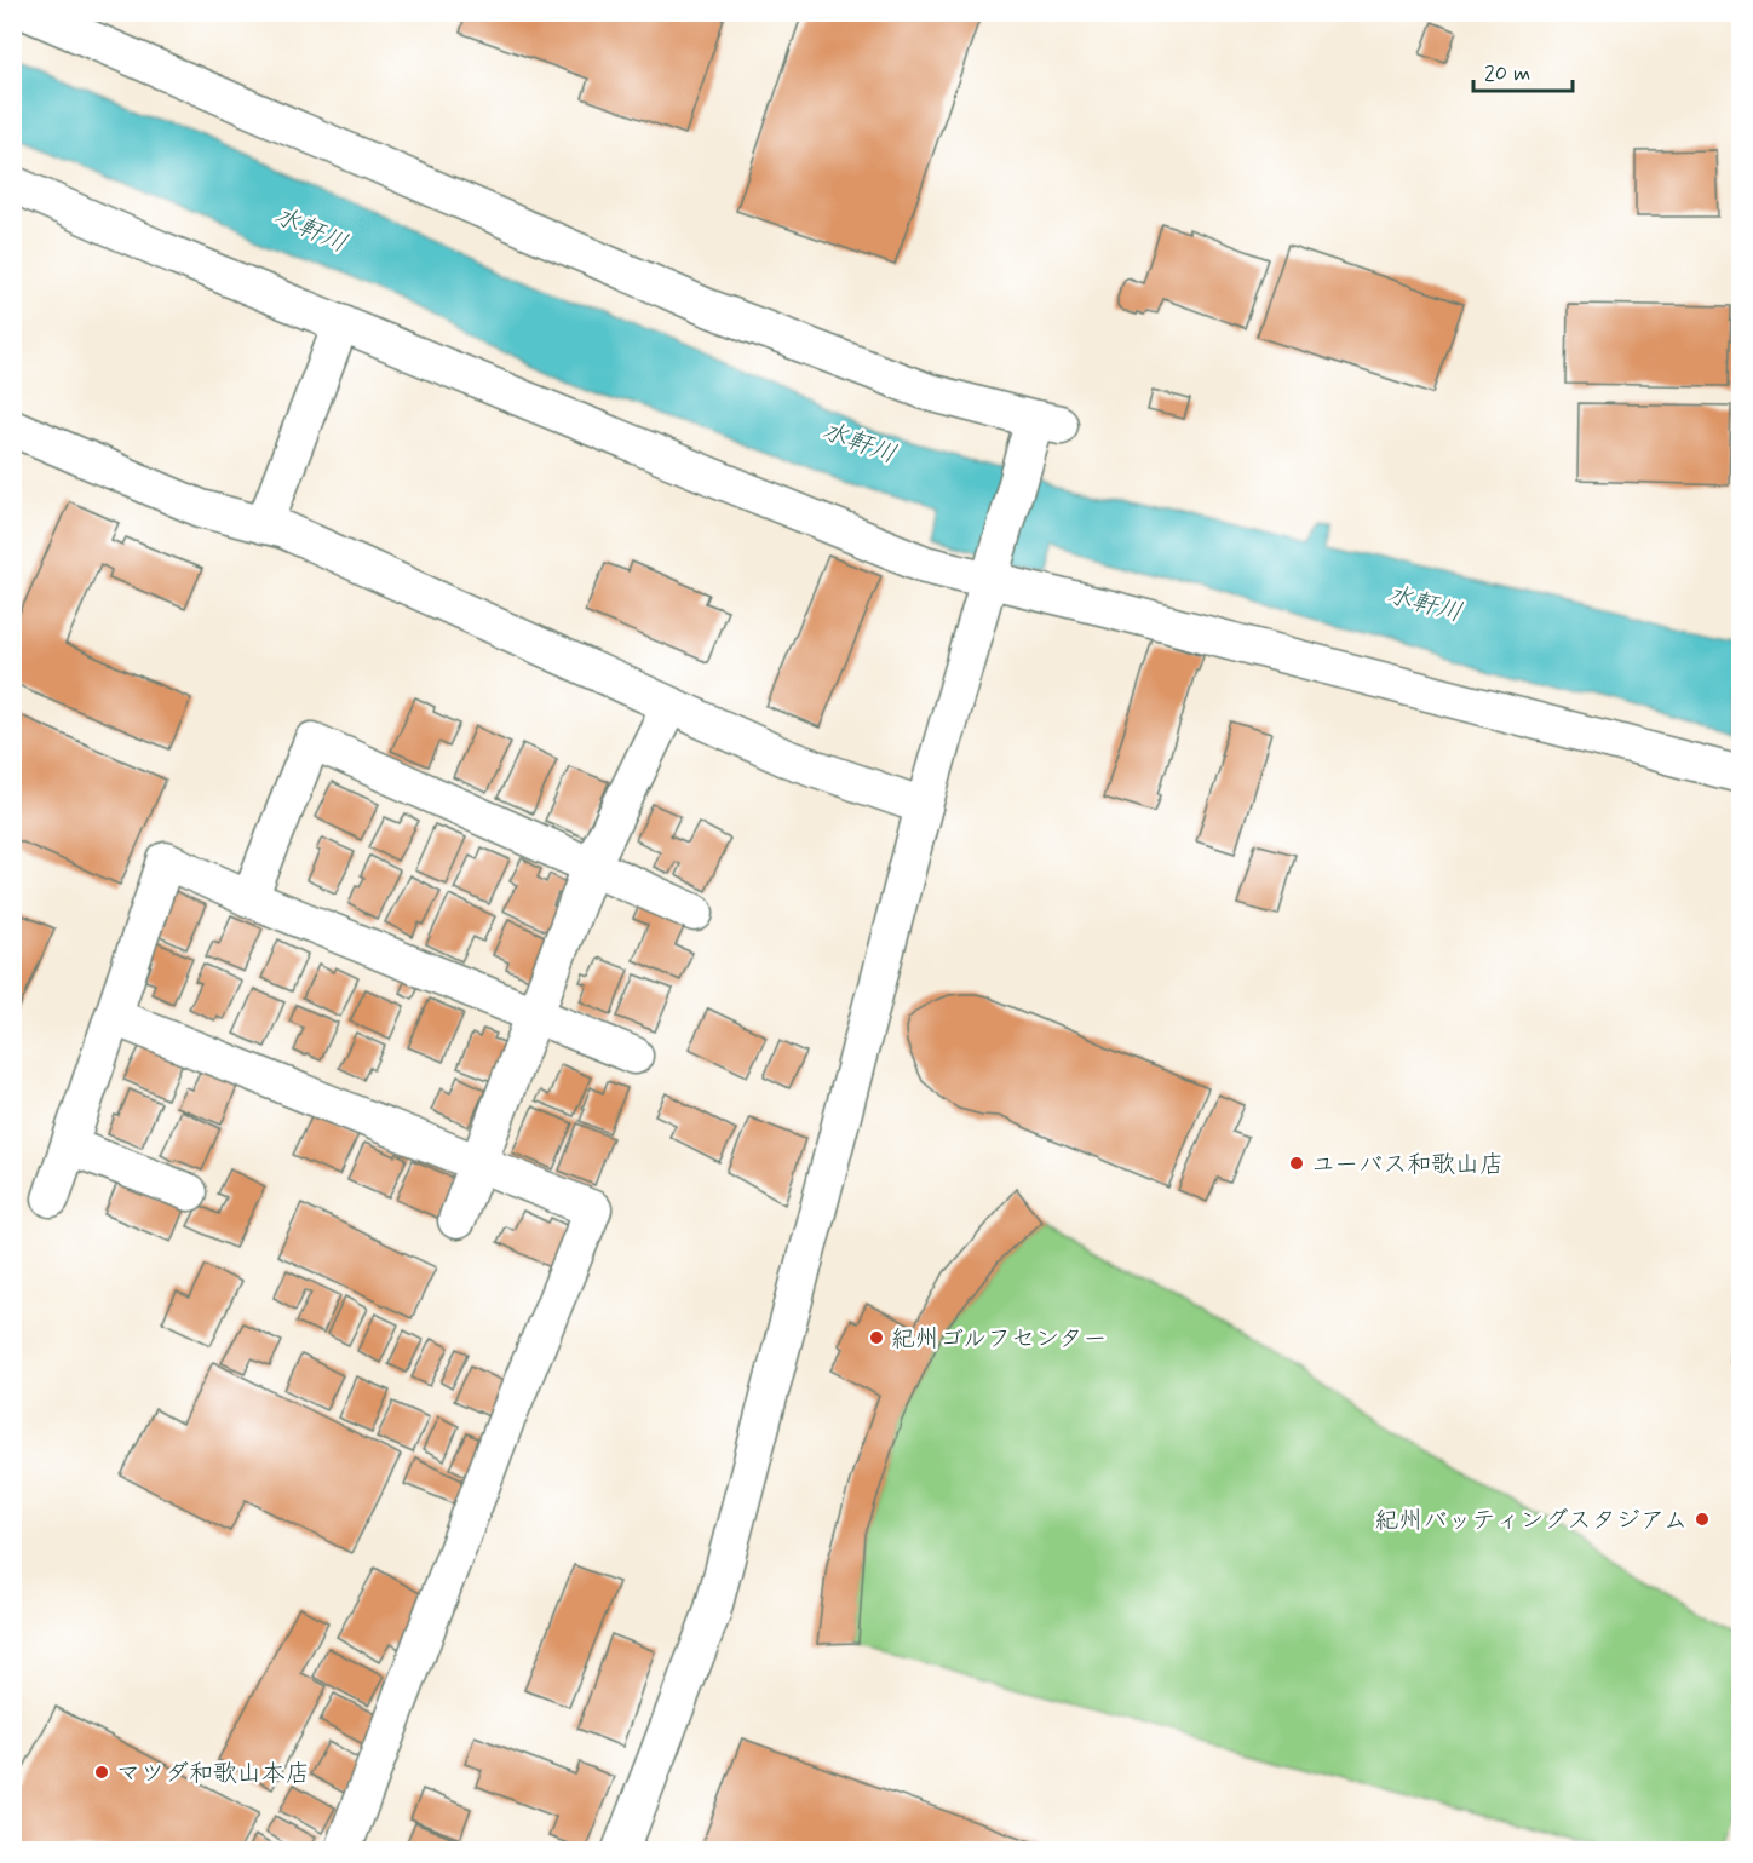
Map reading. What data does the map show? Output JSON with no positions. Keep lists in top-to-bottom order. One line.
{"water":["水軒川"],"places":["ユーバス和歌山店","紀州ゴルフセンター","紀州バッティングスタジアム","マツダ和歌山本店"],"scale_bar":"20 m"}
